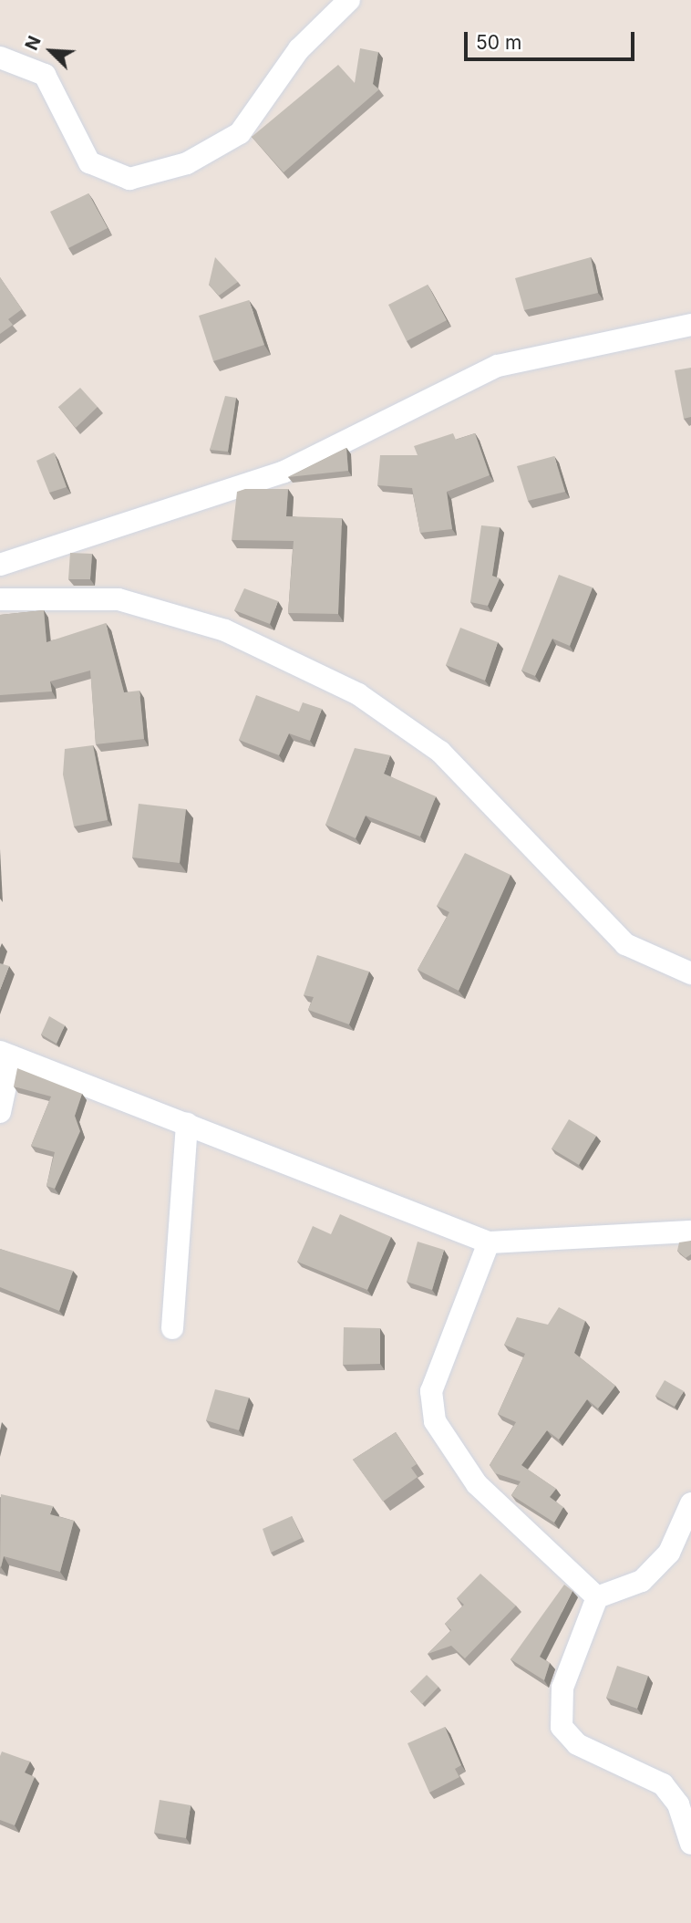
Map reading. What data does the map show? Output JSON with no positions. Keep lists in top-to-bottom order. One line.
{"scale_bar":"50 m","north":"top left"}
